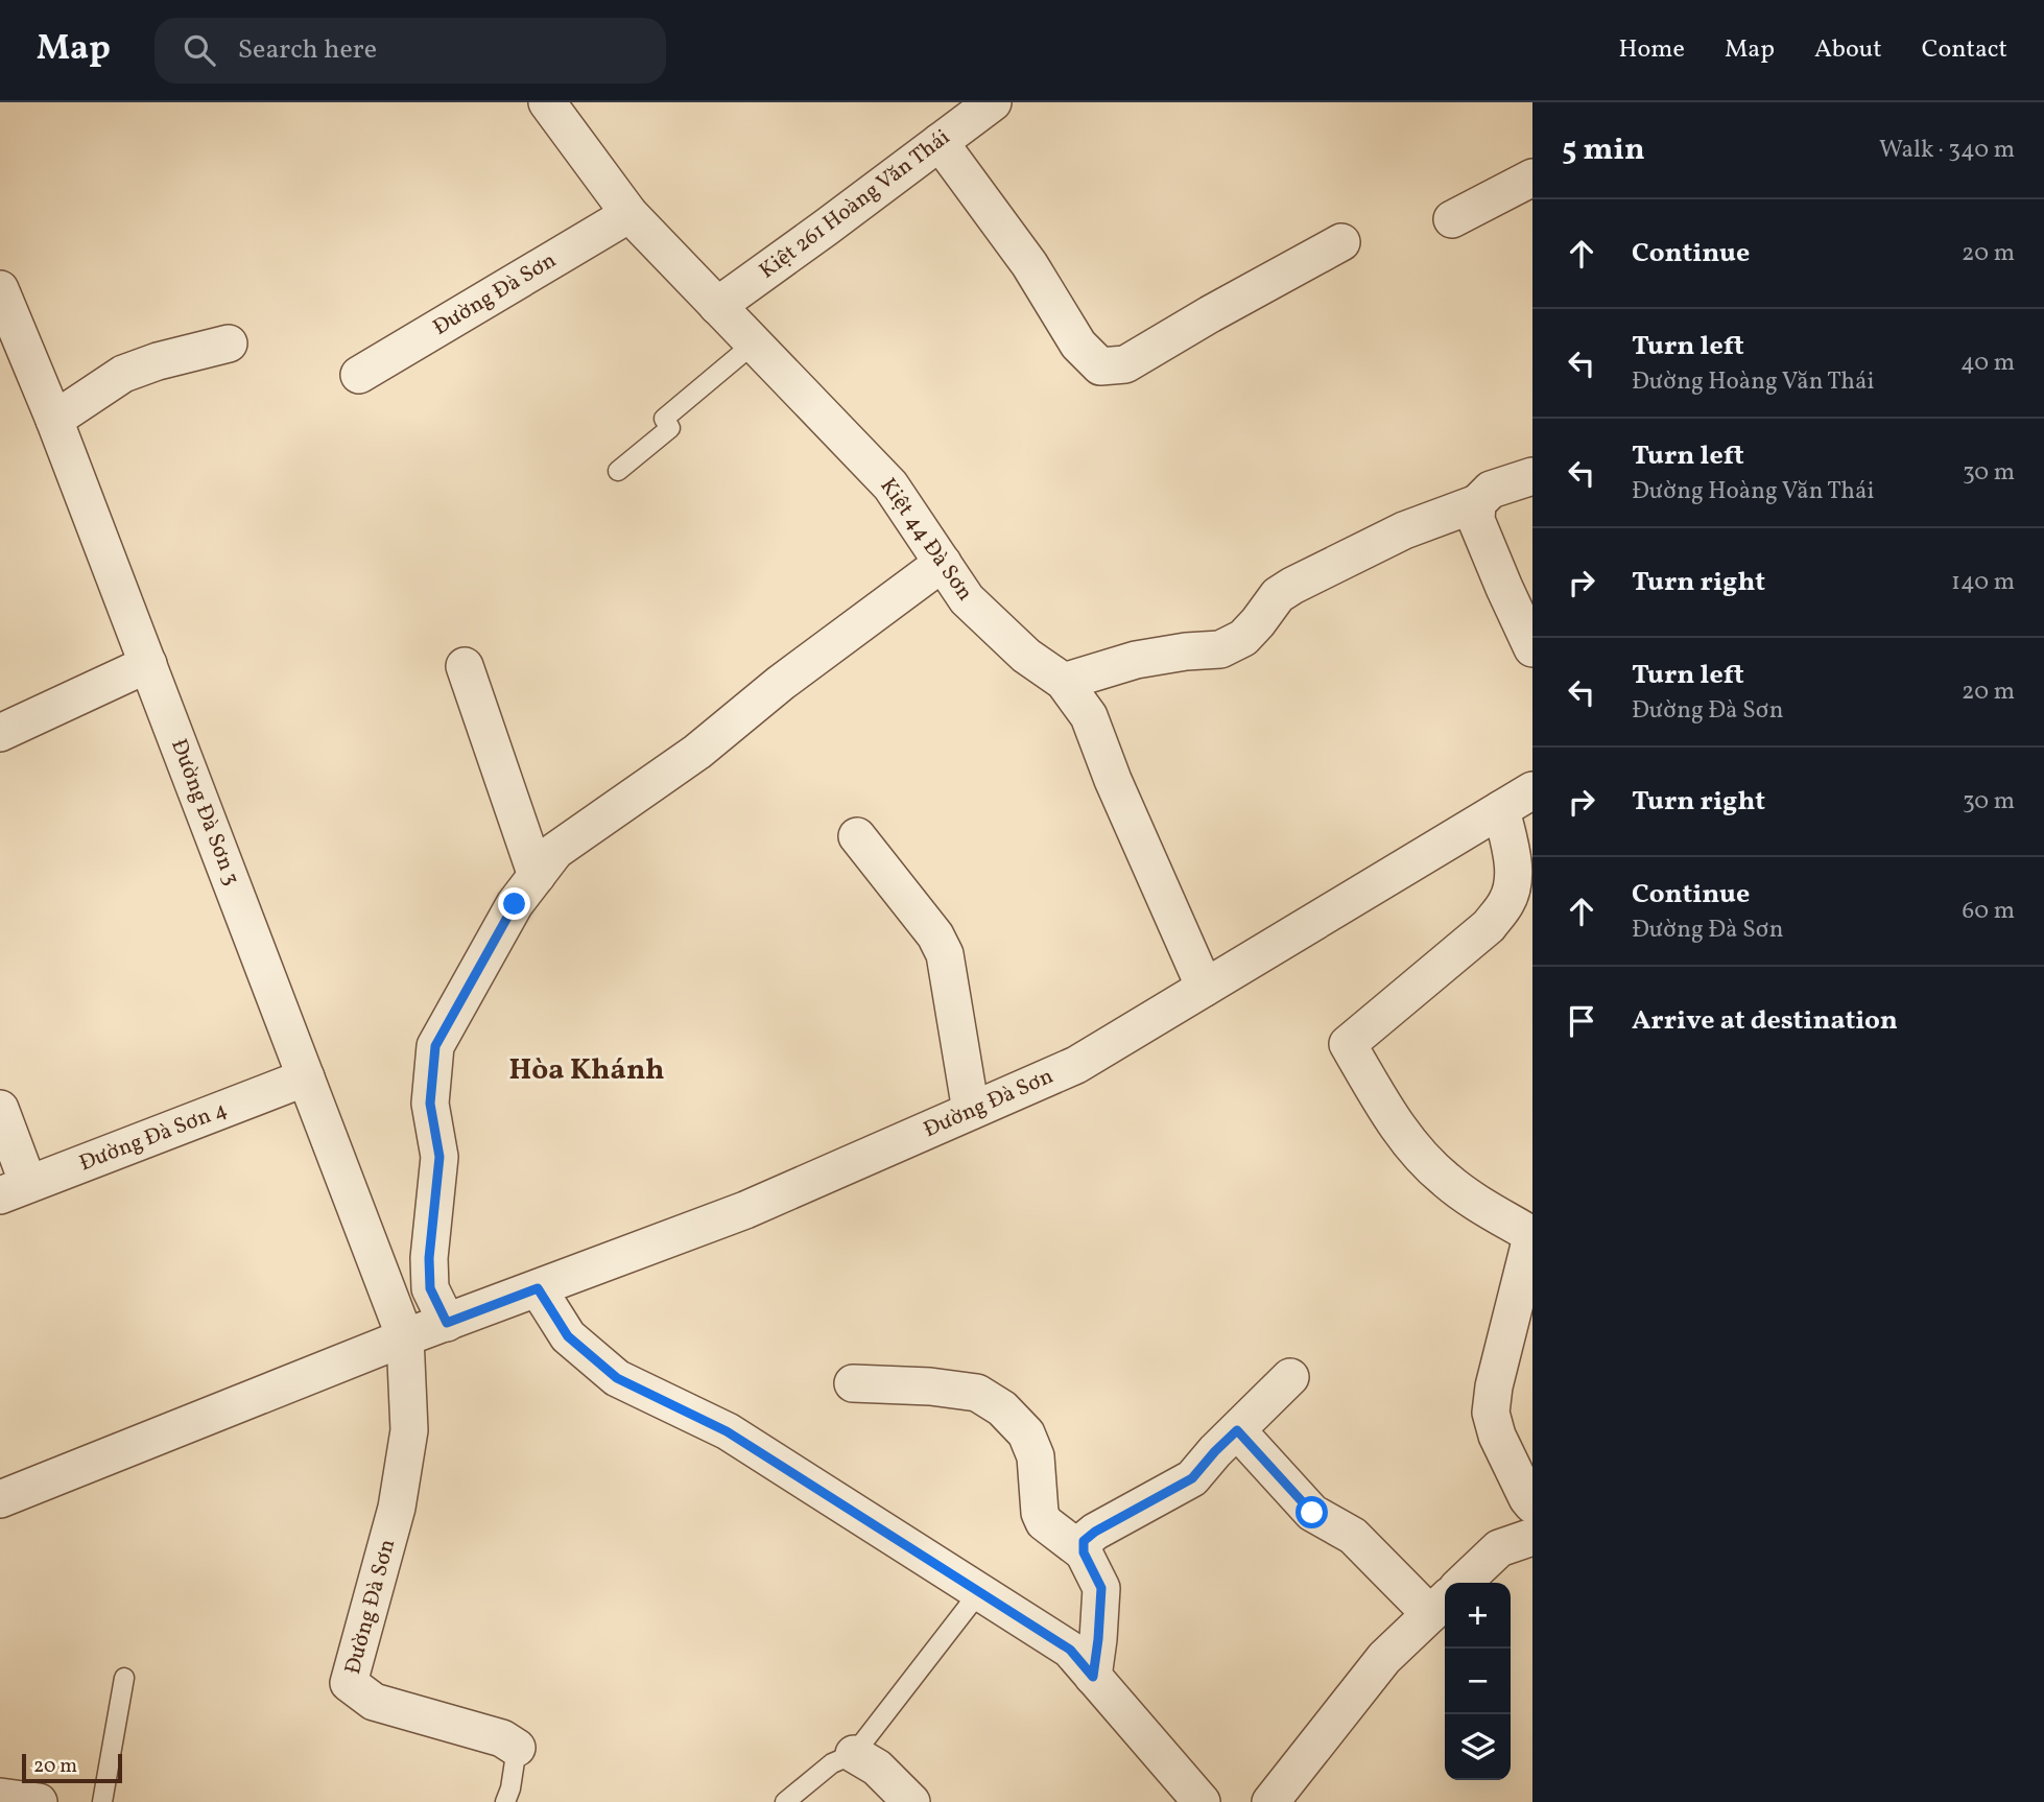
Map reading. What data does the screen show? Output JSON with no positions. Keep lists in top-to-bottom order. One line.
{"streets":{"street":["Kiệt 261 Hoàng Văn Thái","Đường Đà Sơn","Kiệt 44 Đà Sơn","Đường Đà Sơn 3","Đường Đà Sơn 4"]},"crossings":[["Kiệt 261 Hoàng Văn Thái","Kiệt 44 Đà Sơn"],["Đường Đà Sơn","Kiệt 44 Đà Sơn"],["Đường Đà Sơn","Đường Đà Sơn 3"],["Đường Đà Sơn 3","Đường Đà Sơn 4"]],"districts":["Hòa Khánh"],"scale_bar":"20 m","page":{"header":"Map","search":"Search here","nav":["Home","Map","About","Contact"],"heading":["5 min","Walk · 340 m"],"list":[["Continue","20 m"],["Turn left","Đường Hoàng Văn Thái","40 m"],["Turn left","Đường Hoàng Văn Thái","30 m"],["Turn right","140 m"],["Turn left","Đường Đà Sơn","20 m"],["Turn right","30 m"],["Continue","Đường Đà Sơn","60 m"],"Arrive at destination"],"map_buttons":["+","−"],"scale":"20 m"}}
